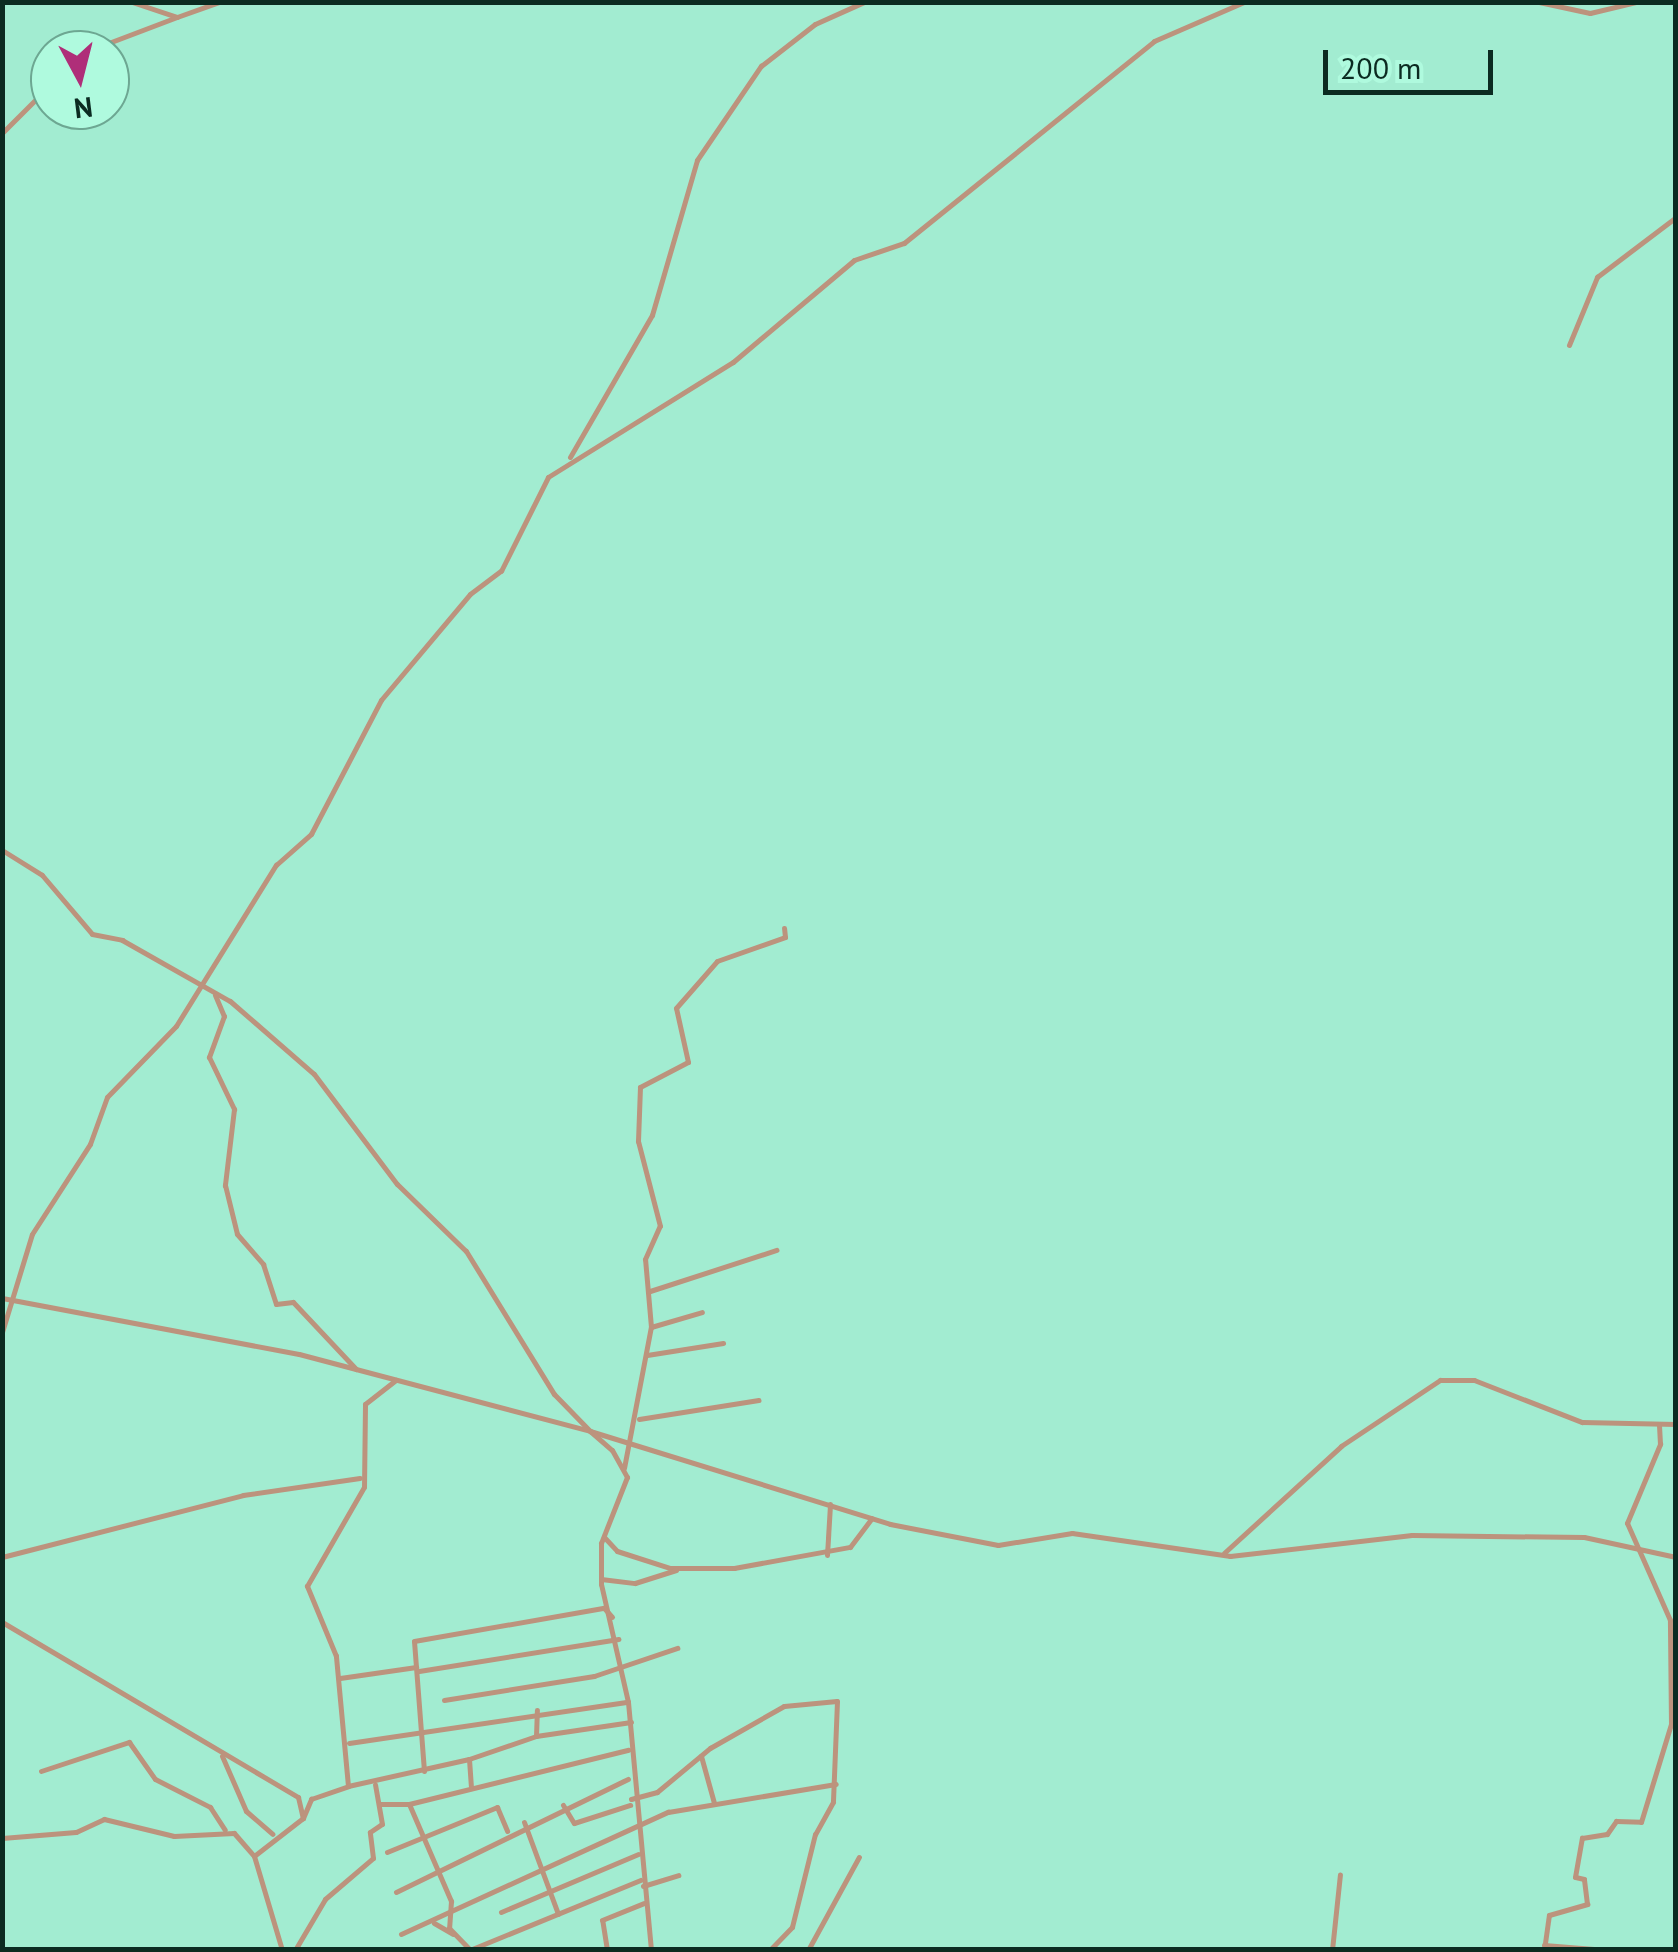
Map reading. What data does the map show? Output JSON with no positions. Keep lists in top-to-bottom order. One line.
{"scale_bar":"200 m","north":"bottom"}
